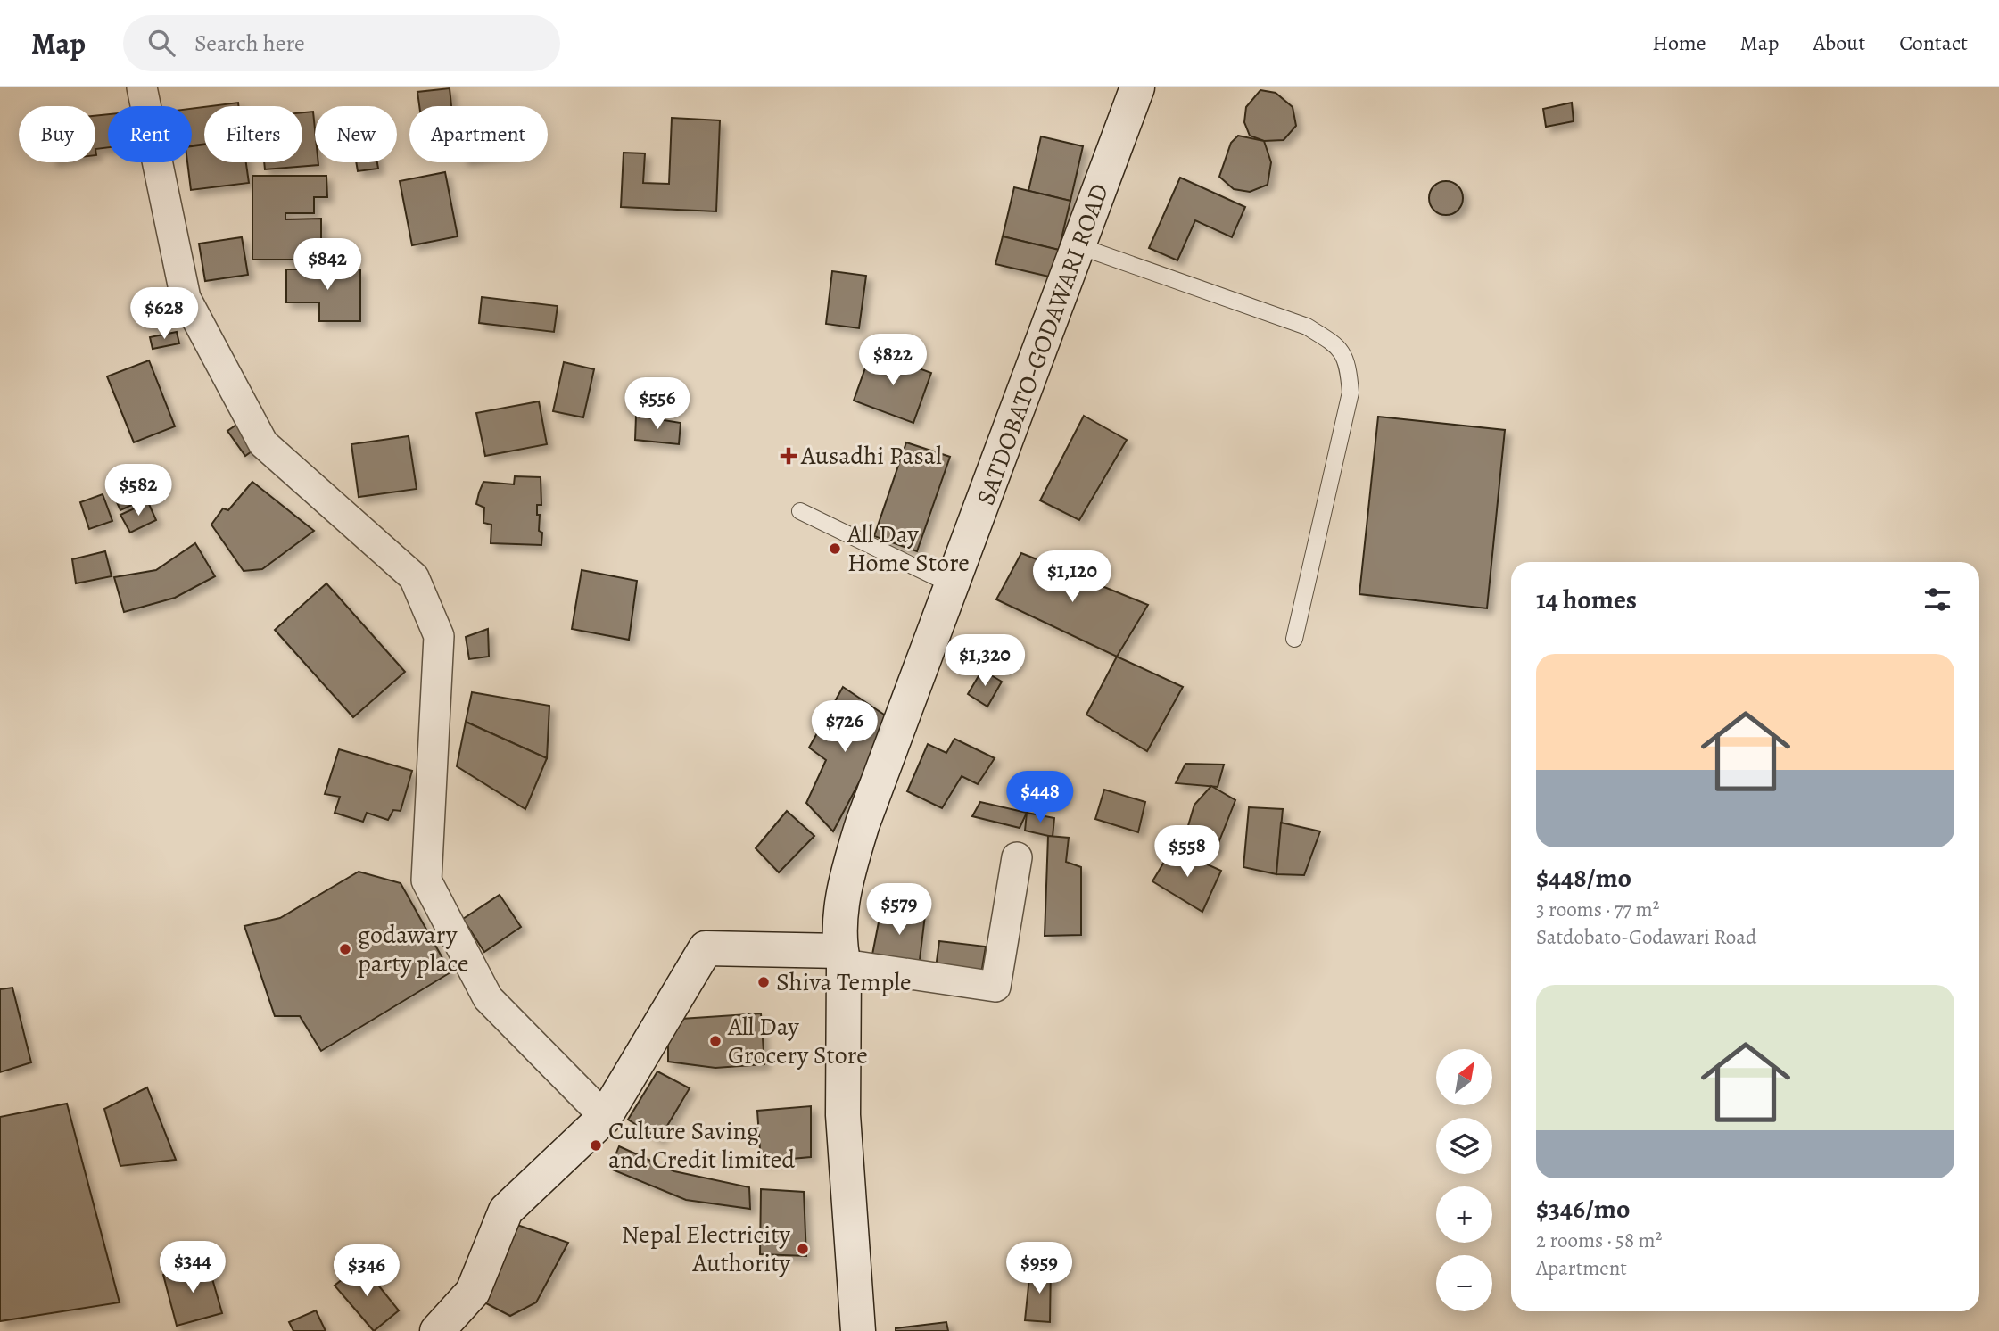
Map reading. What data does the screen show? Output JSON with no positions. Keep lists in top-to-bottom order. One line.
{"streets":{"street":["SATDOBATO-GODAWARI ROAD"]},"places":{"health":["Ausadhi Pasal"],"other":["All Day Home Store","godawary party place","Shiva Temple","All Day Grocery Store","Culture Saving and Credit limited","Nepal Electricity Authority"]},"north":"top right","page":{"header":"Map","search":"Search here","nav":["Home","Map","About","Contact"],"chip":["Buy","Rent","Filters","New","Apartment"],"price":["$842","$628","$822","$556","$582","$1,120","$1,320","$726","$448","$558","$579","$344","$959","$346"],"heading":"14 homes","list":[{"name":"$448/mo","note":"3 rooms · 77 m² · Satdobato-Godawari Road"},{"name":"$346/mo","note":"2 rooms · 58 m² · Apartment"}],"map_buttons":["+","−"]}}
